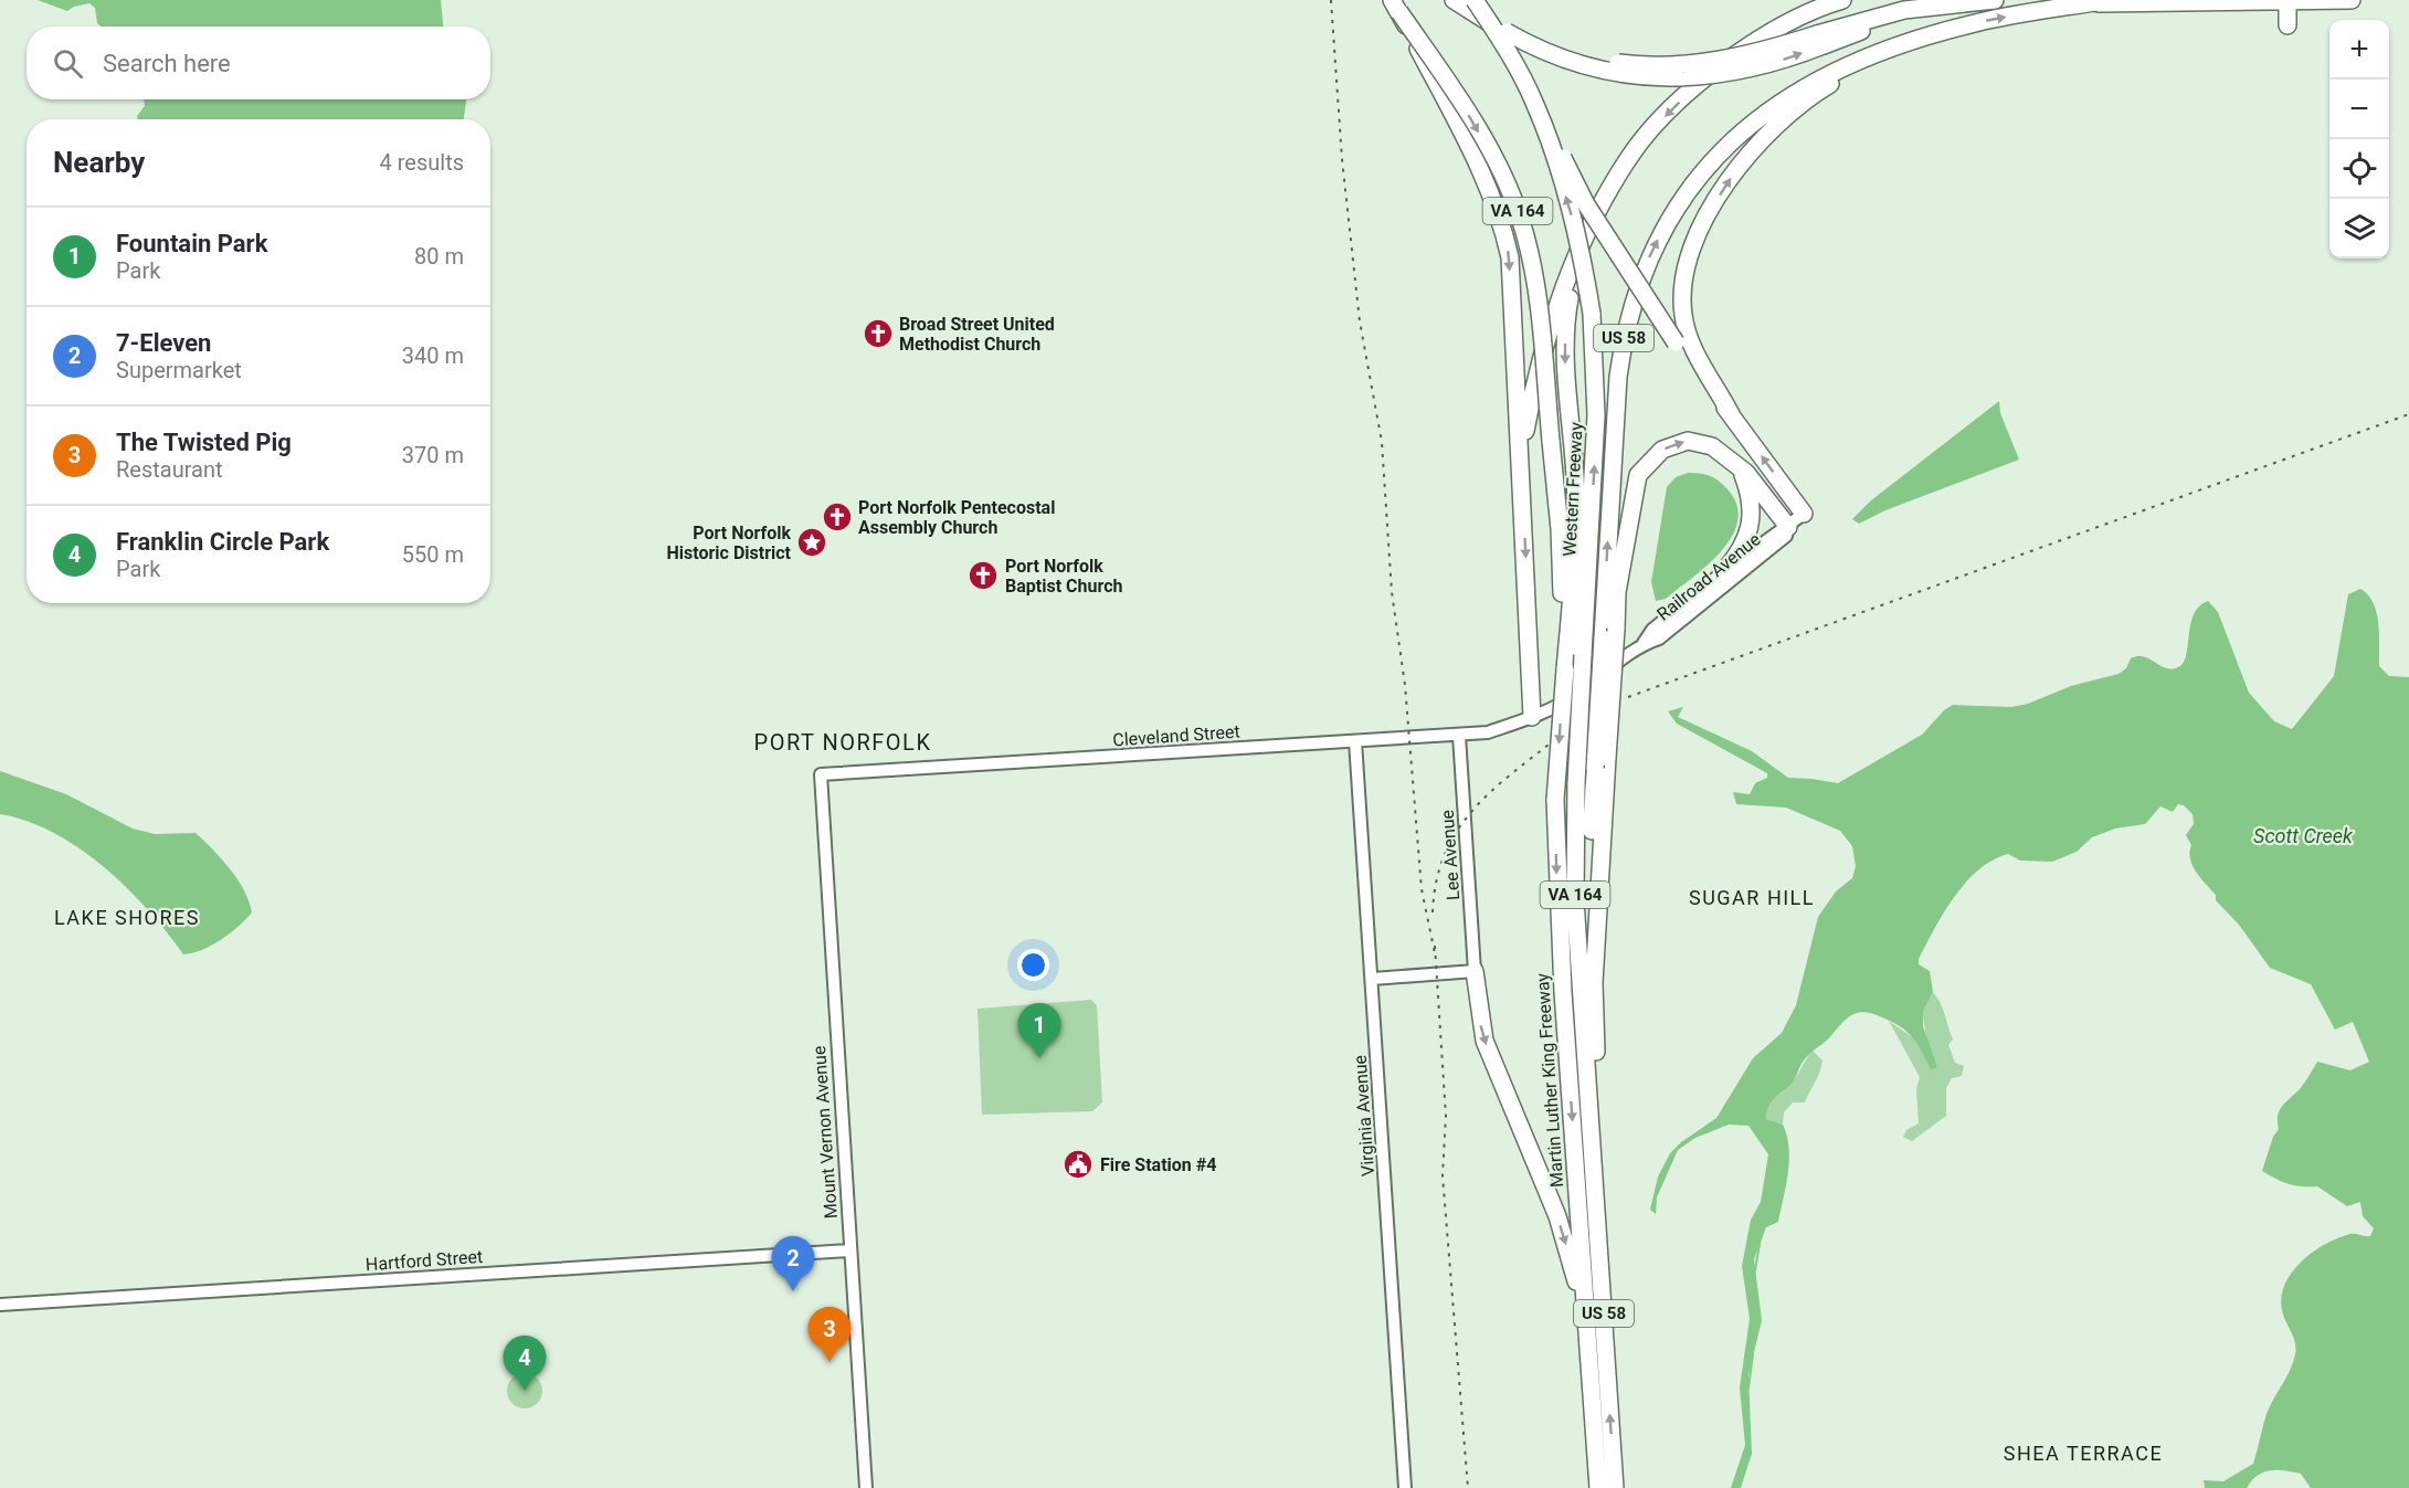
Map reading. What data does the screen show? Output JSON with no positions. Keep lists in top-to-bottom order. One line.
{"streets":{"highway":["VA 164","US 58","Western Freeway","Martin Luther King Freeway"],"street":["Railroad Avenue","Cleveland Street","Lee Avenue","Virginia Avenue","Mount Vernon Avenue","Hartford Street"]},"crossings":[["US 58","Western Freeway"],["US 58","Martin Luther King Freeway"],["Western Freeway","Martin Luther King Freeway"],["Railroad Avenue","Cleveland Street"],["Cleveland Street","Lee Avenue"],["Cleveland Street","Virginia Avenue"],["Cleveland Street","Mount Vernon Avenue"],["Mount Vernon Avenue","Hartford Street"]],"districts":["PORT NORFOLK","SUGAR HILL","LAKE SHORES","SHEA TERRACE"],"water":["Scott Creek"],"places":{"church":["Broad Street United Methodist Church","Port Norfolk Pentecostal Assembly Church","Port Norfolk Baptist Church"],"place":["Port Norfolk Historic District"],"public building":["Fire Station #4"]},"page":{"map_buttons":["+","−"],"search":"Search here","heading":["Nearby","4 results"],"list":[{"mark":"1","name":"Fountain Park","note":"Park","value":"80 m"},{"mark":"2","name":"7-Eleven","note":"Supermarket","value":"340 m"},{"mark":"3","name":"The Twisted Pig","note":"Restaurant","value":"370 m"},{"mark":"4","name":"Franklin Circle Park","note":"Park","value":"550 m"}],"pins":["1","2","3","4"]}}
